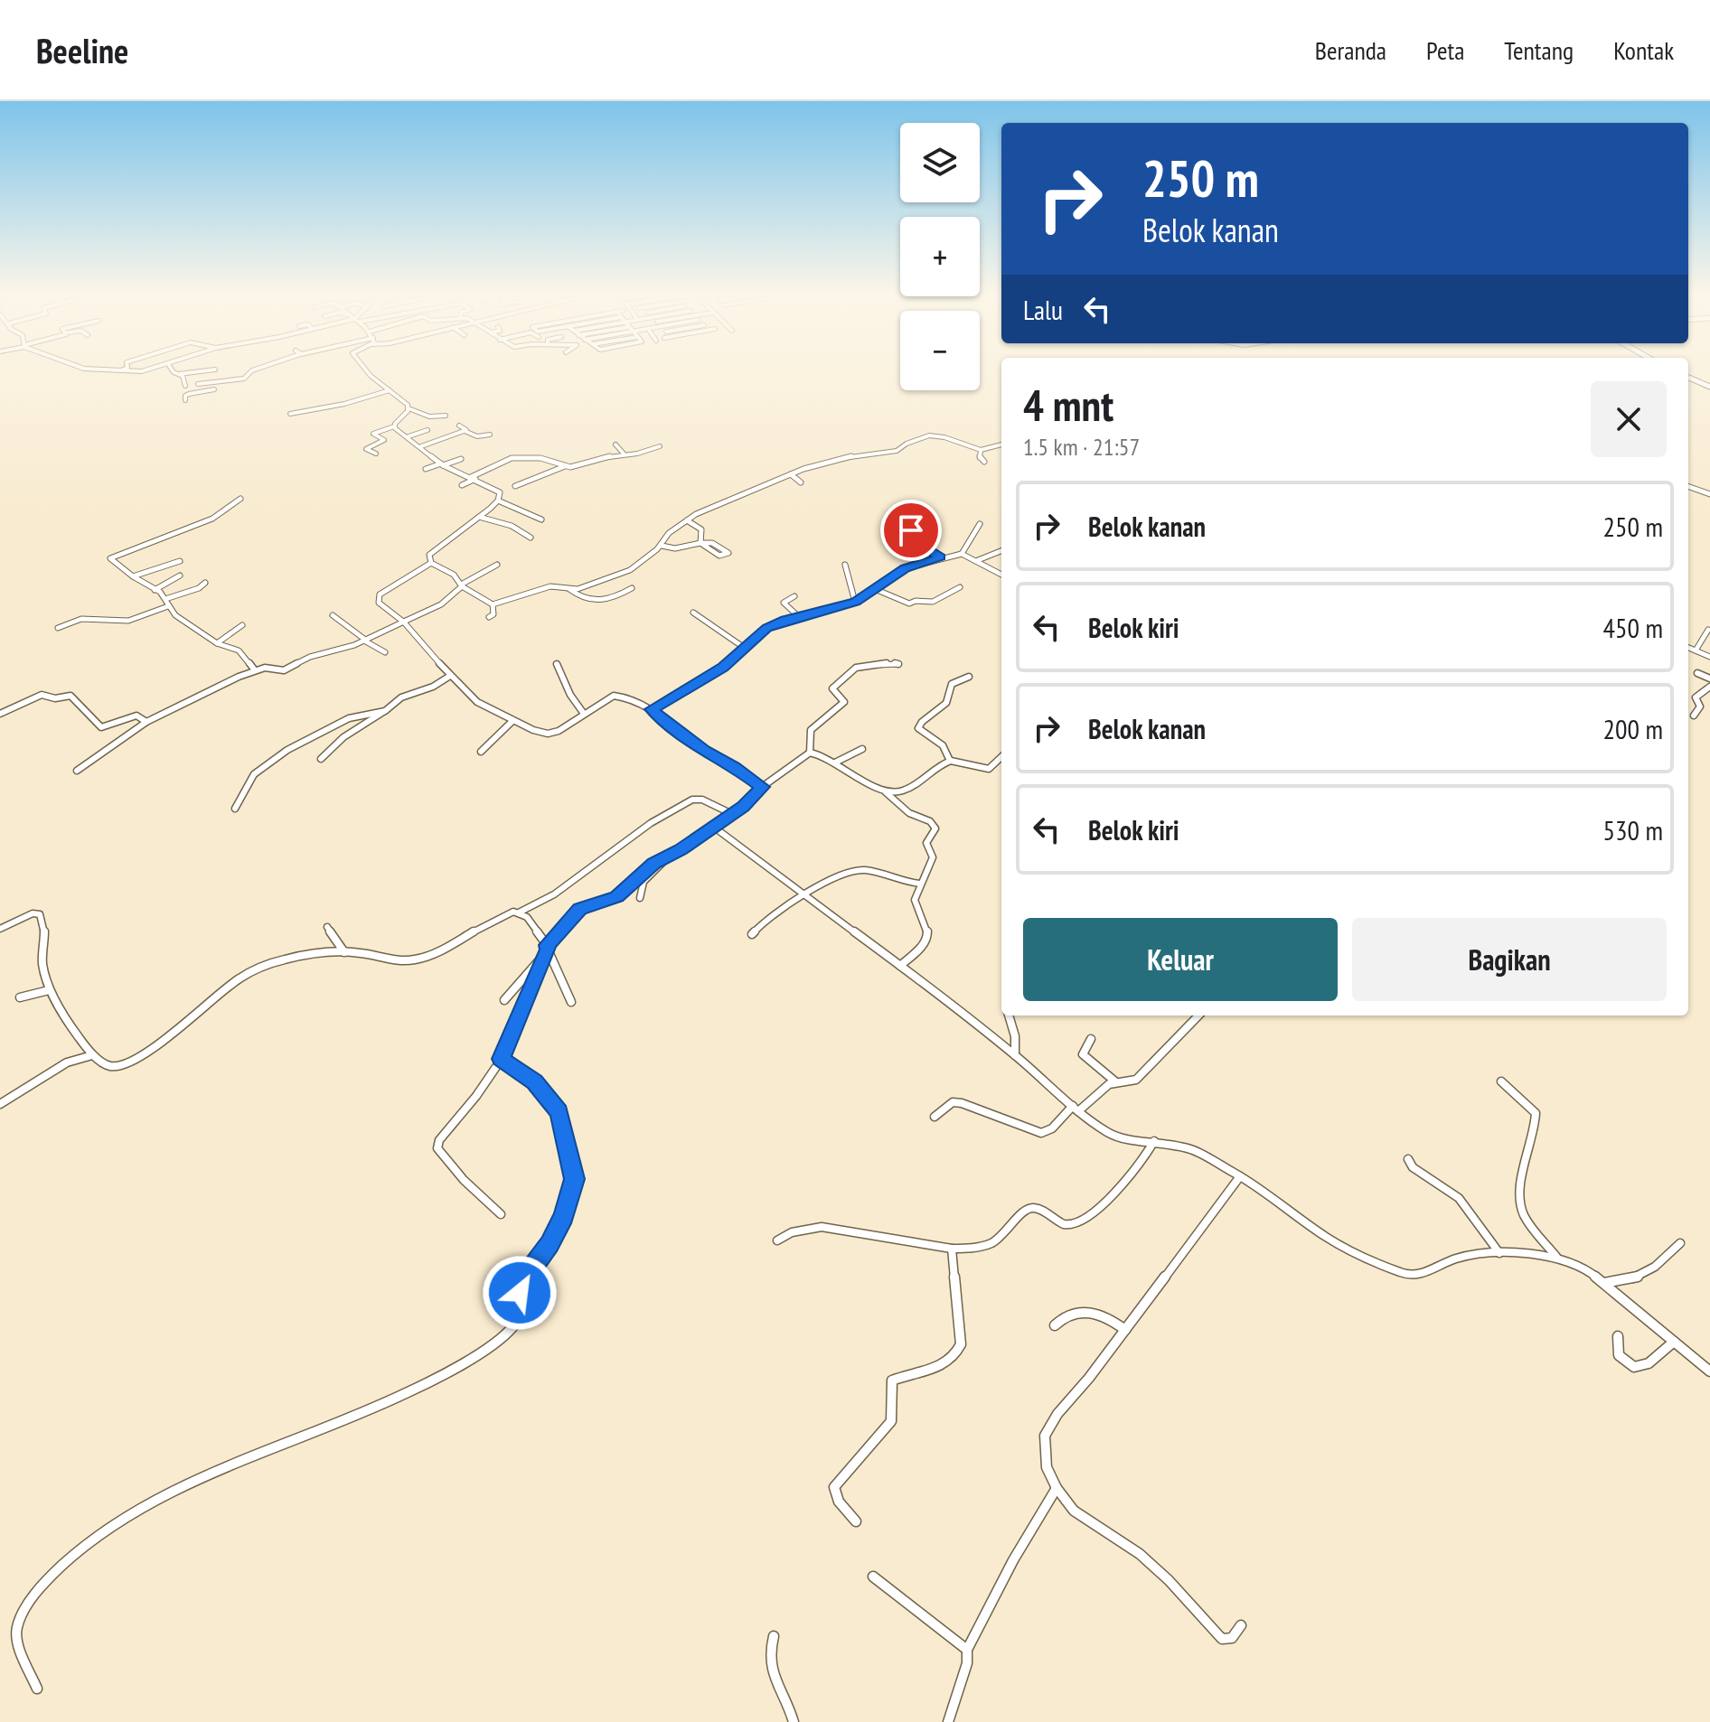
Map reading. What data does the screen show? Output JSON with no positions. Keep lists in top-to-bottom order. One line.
{"page":{"header":"Beeline","nav":["Beranda","Peta","Tentang","Kontak"],"map_buttons":["+","−"],"turn":["250 m","Belok kanan"],"then":"Lalu","heading":["4 mnt","1.5 km · 21:57"],"list":[{"name":"Belok kanan","value":"250 m"},{"name":"Belok kiri","value":"450 m"},{"name":"Belok kanan","value":"200 m"},{"name":"Belok kiri","value":"530 m"}],"buttons":["Keluar","Bagikan"]}}
